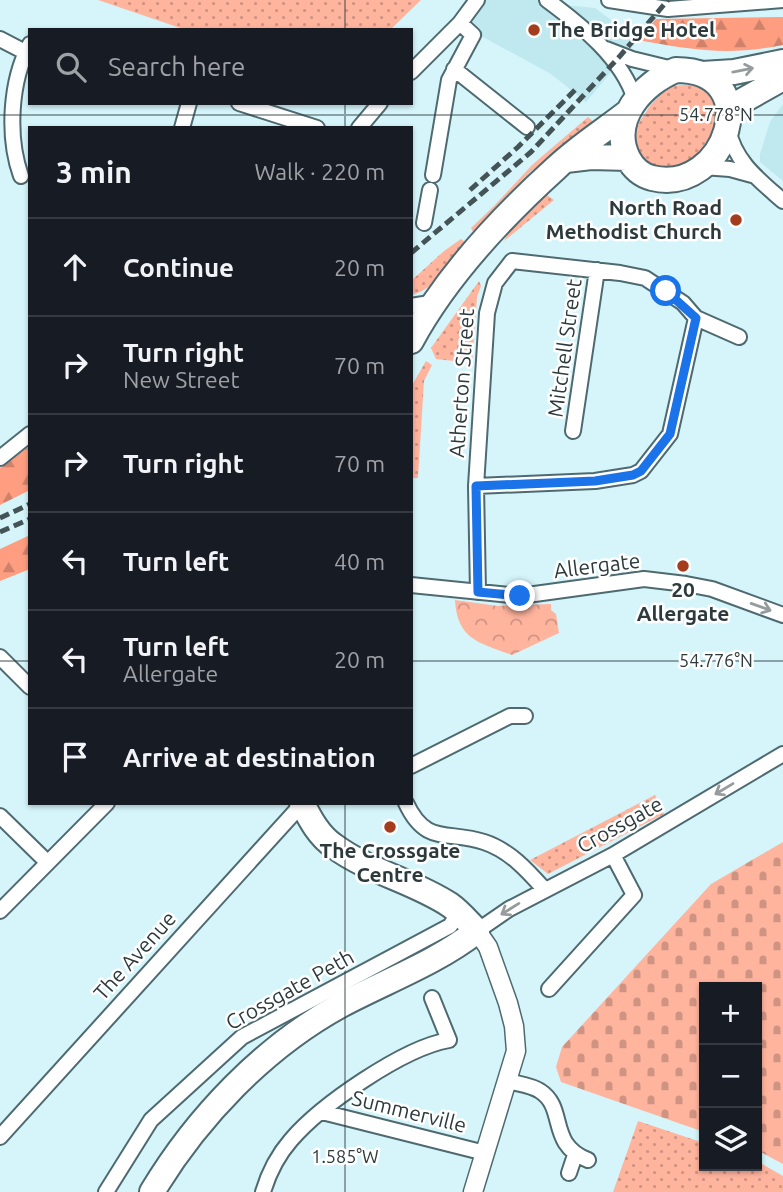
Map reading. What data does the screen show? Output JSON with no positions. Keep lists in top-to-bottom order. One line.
{"streets":{"street":["Mitchell Street","Atherton Street","Allergate","Crossgate","The Avenue","Crossgate Peth","Summerville"]},"crossings":[["Mitchell Street","Atherton Street"],["Atherton Street","Allergate"]],"one_way":["Allergate","Crossgate"],"places":["The Bridge Hotel","North Road Methodist Church","20 Allergate","The Crossgate Centre"],"page":{"search":"Search here","heading":["3 min","Walk · 220 m"],"list":[["Continue","20 m"],["Turn right","New Street","70 m"],["Turn right","70 m"],["Turn left","40 m"],["Turn left","Allergate","20 m"],"Arrive at destination"],"map_buttons":["+","−"]},"coordinates":["54.778°N","54.776°N","1.585°W"]}
